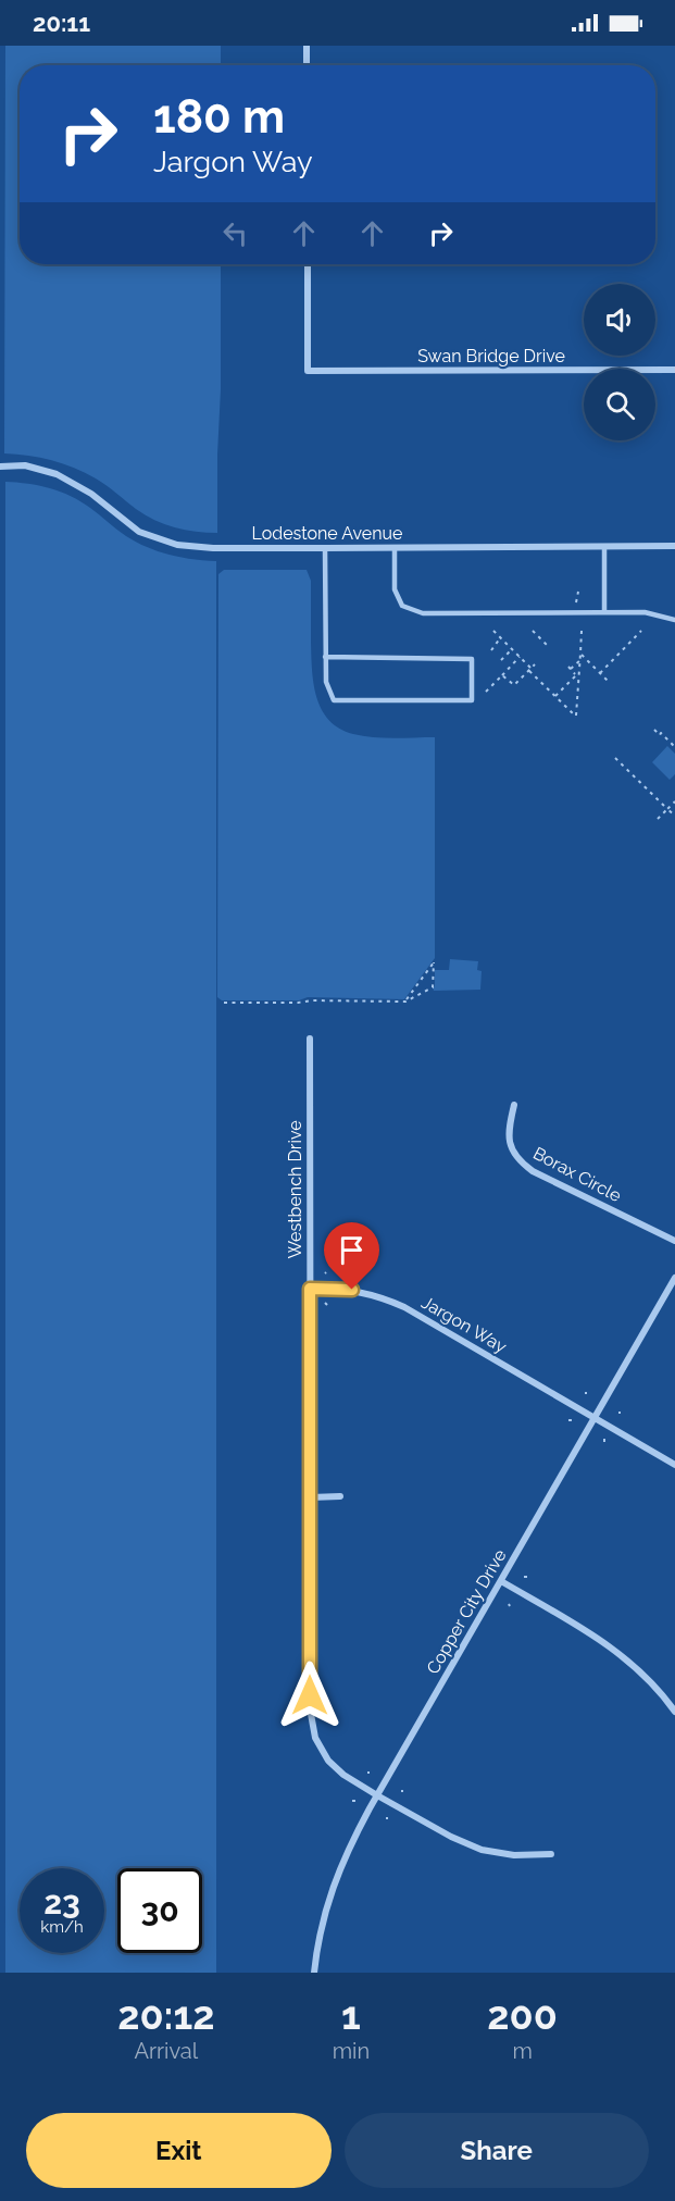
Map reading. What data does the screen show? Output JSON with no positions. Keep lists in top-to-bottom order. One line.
{"streets":{"street":["Swan Bridge Drive","Lodestone Avenue","Borax Circle","Westbench Drive","Jargon Way","Copper City Drive"]},"crossings":[["Westbench Drive","Jargon Way"],["Westbench Drive","Copper City Drive"],["Jargon Way","Copper City Drive"]],"page":{"status":"20:11","turn":["180 m","Jargon Way"],"speed":"23 km/h","limit":"30","eta":["20:12","Arrival","1","min","200","m"],"buttons":["Exit","Share"]}}
